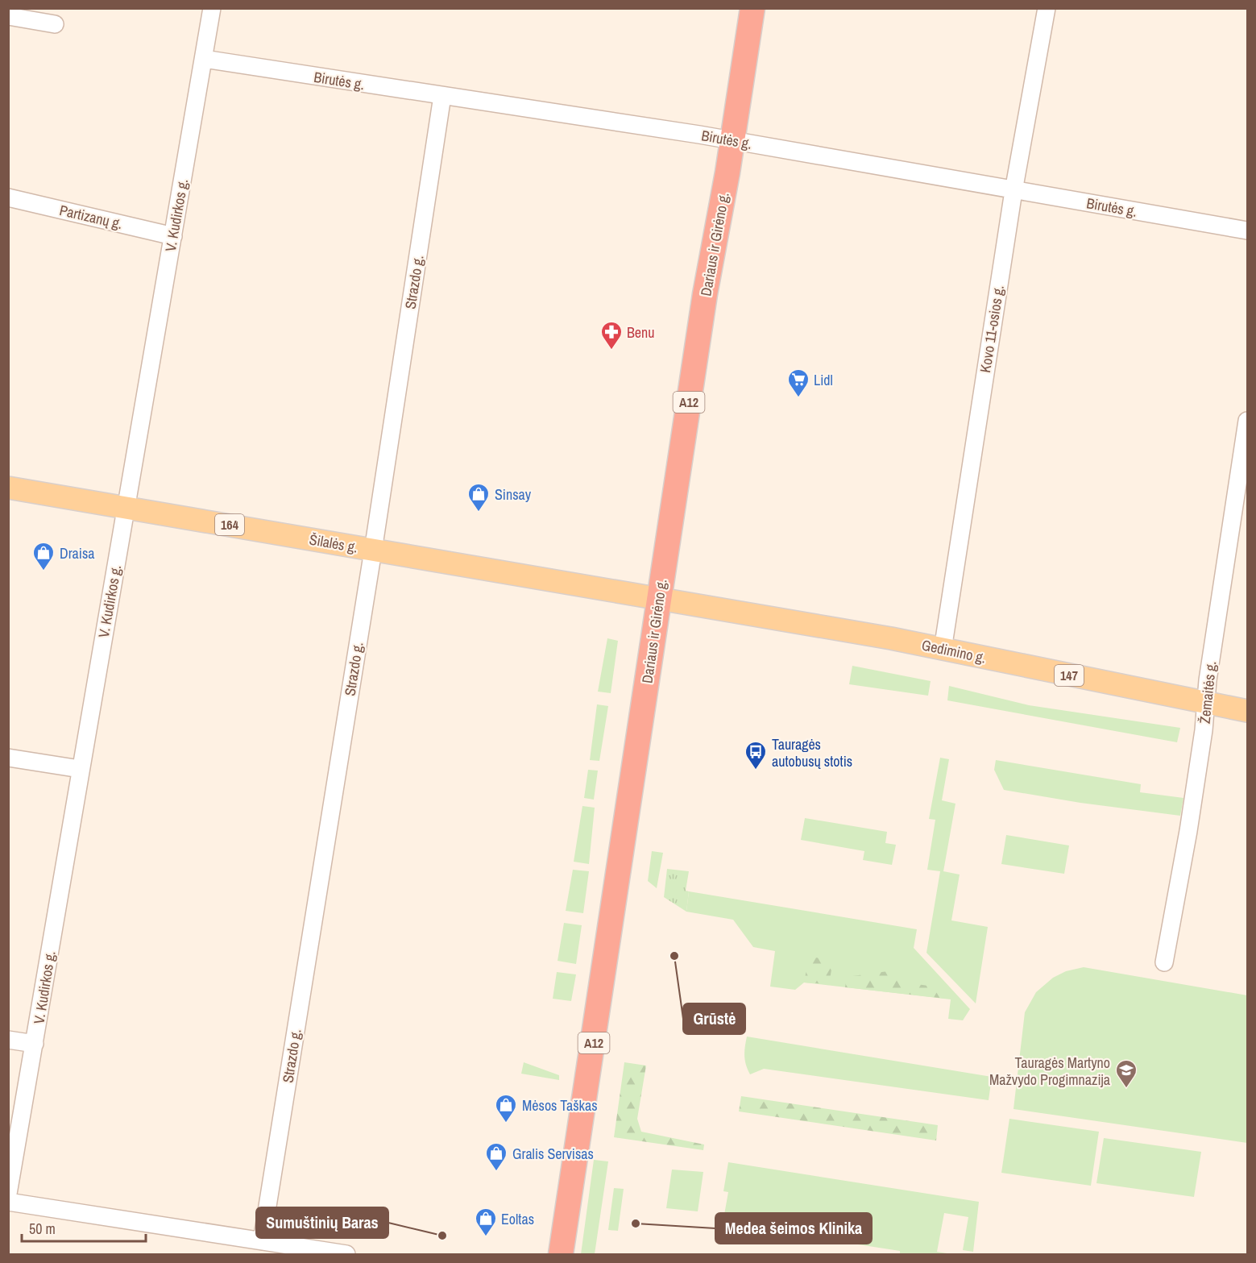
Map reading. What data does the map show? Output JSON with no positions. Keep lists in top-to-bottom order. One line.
{"streets":{"highway":["Dariaus ir Girėno g.","A12"],"main road":["164","Šilalės g.","Gedimino g.","147"],"street":["Birutės g.","V. Kudirkos g.","Partizanų g.","Strazdo g.","Kovo 11-osios g.","Žemaitės g."]},"crossings":[["Birutės g.","V. Kudirkos g."],["Birutės g.","Dariaus ir Girėno g."],["Birutės g.","Strazdo g."],["Birutės g.","Kovo 11-osios g."],["V. Kudirkos g.","Partizanų g."],["V. Kudirkos g.","Šilalės g."],["Dariaus ir Girėno g.","Šilalės g."],["Dariaus ir Girėno g.","Gedimino g."],["Strazdo g.","Šilalės g."],["Kovo 11-osios g.","Gedimino g."],["Šilalės g.","Gedimino g."],["Gedimino g.","Žemaitės g."]],"places":{"pharmacy":["Benu"],"supermarket":["Lidl"],"shop":["Sinsay","Draisa","Mėsos Taškas","Gralis Servisas","Eoltas"],"bus stop":["Tauragės autobusų stotis"],"other":["Grūstė","Medea šeimos Klinika","Sumuštinių Baras"],"school or university":["Tauragės Martyno Mažvydo Progimnazija"]},"scale_bar":"50 m"}
